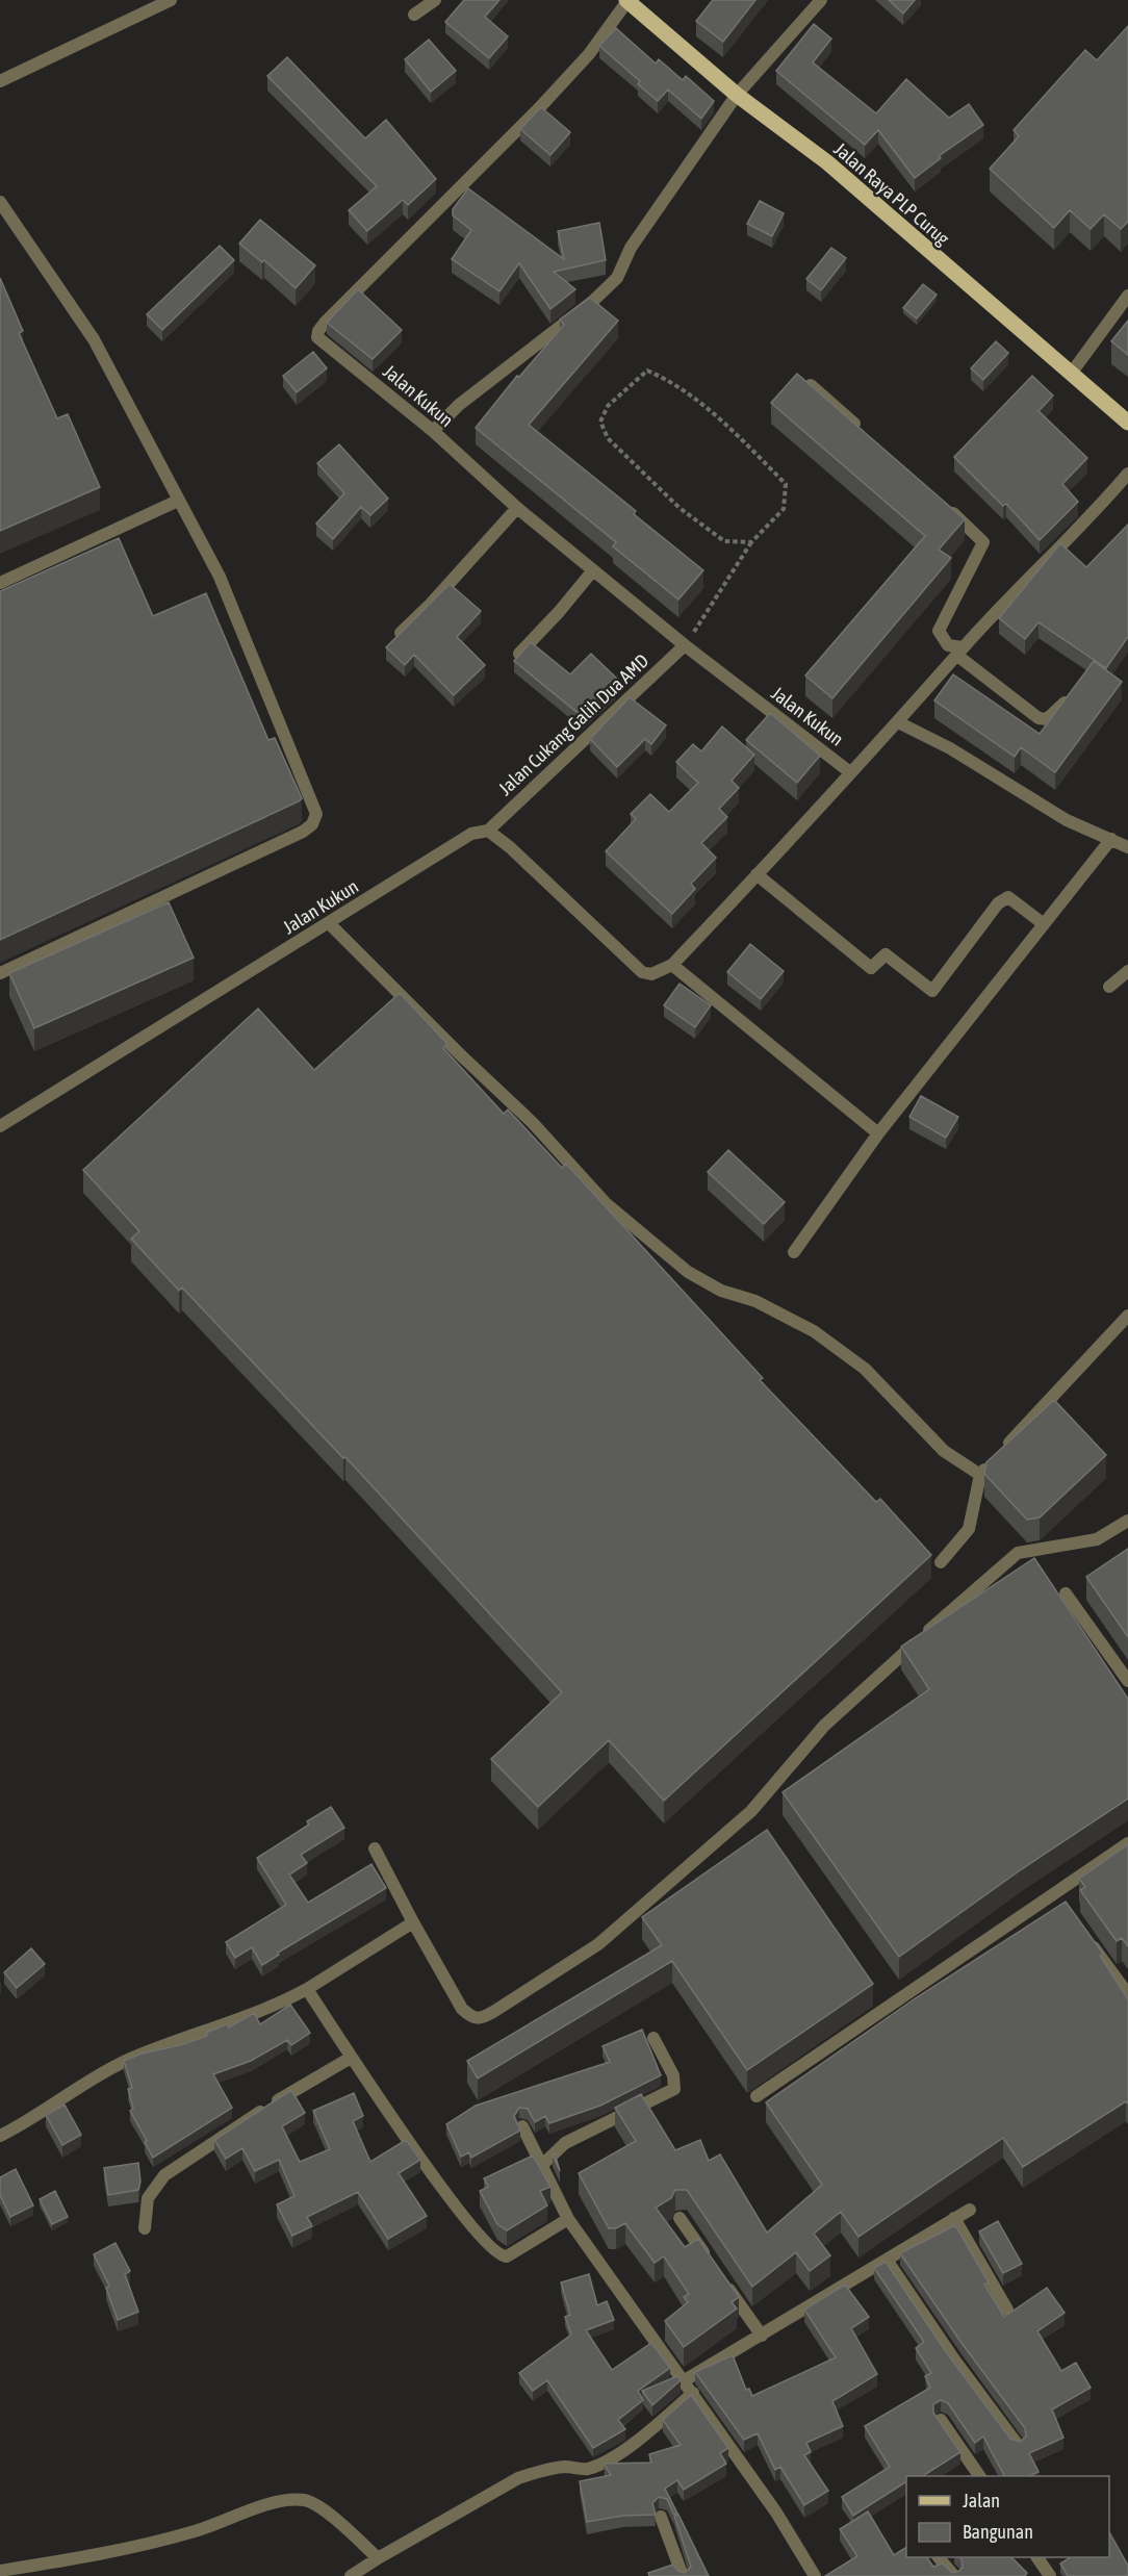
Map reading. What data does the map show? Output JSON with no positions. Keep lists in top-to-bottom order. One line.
{"streets":{"main road":["Jalan Raya PLP Curug"],"street":["Jalan Kukun","Jalan Cukang Galih Dua AMD"]},"crossings":[["Jalan Raya PLP Curug","Jalan Kukun"],["Jalan Kukun","Jalan Cukang Galih Dua AMD"]],"legend":["Jalan","Bangunan"]}
